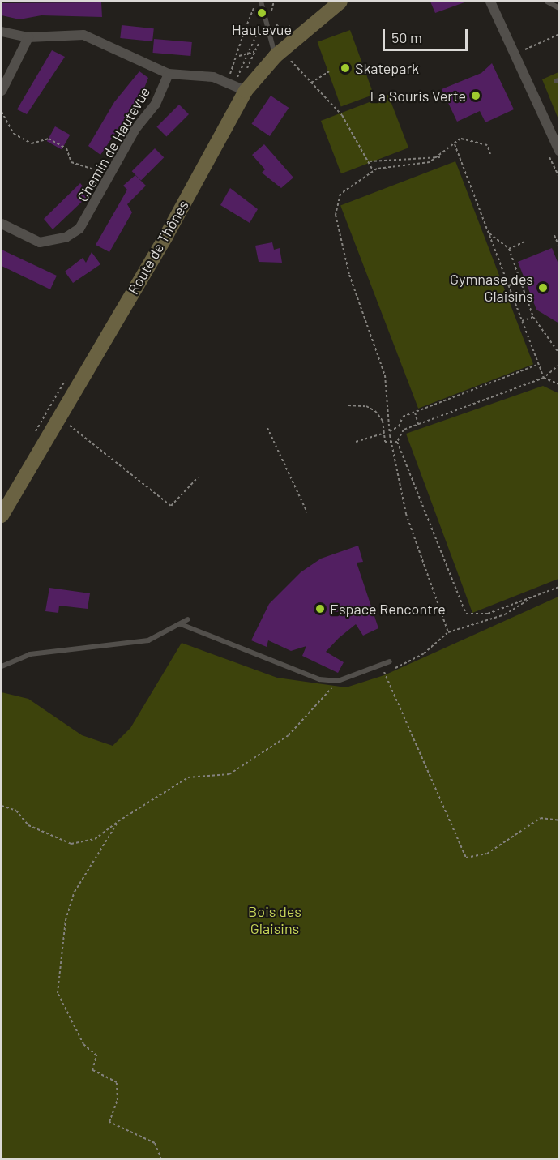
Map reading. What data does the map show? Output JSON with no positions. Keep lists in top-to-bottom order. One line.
{"streets":{"main road":["Route de Thônes"],"street":["Chemin de Hautevue"]},"parks":["Bois des Glaisins"],"places":["Hautevue","Skatepark","La Souris Verte","Gymnase des Glaisins","Espace Rencontre"],"scale_bar":"50 m"}
